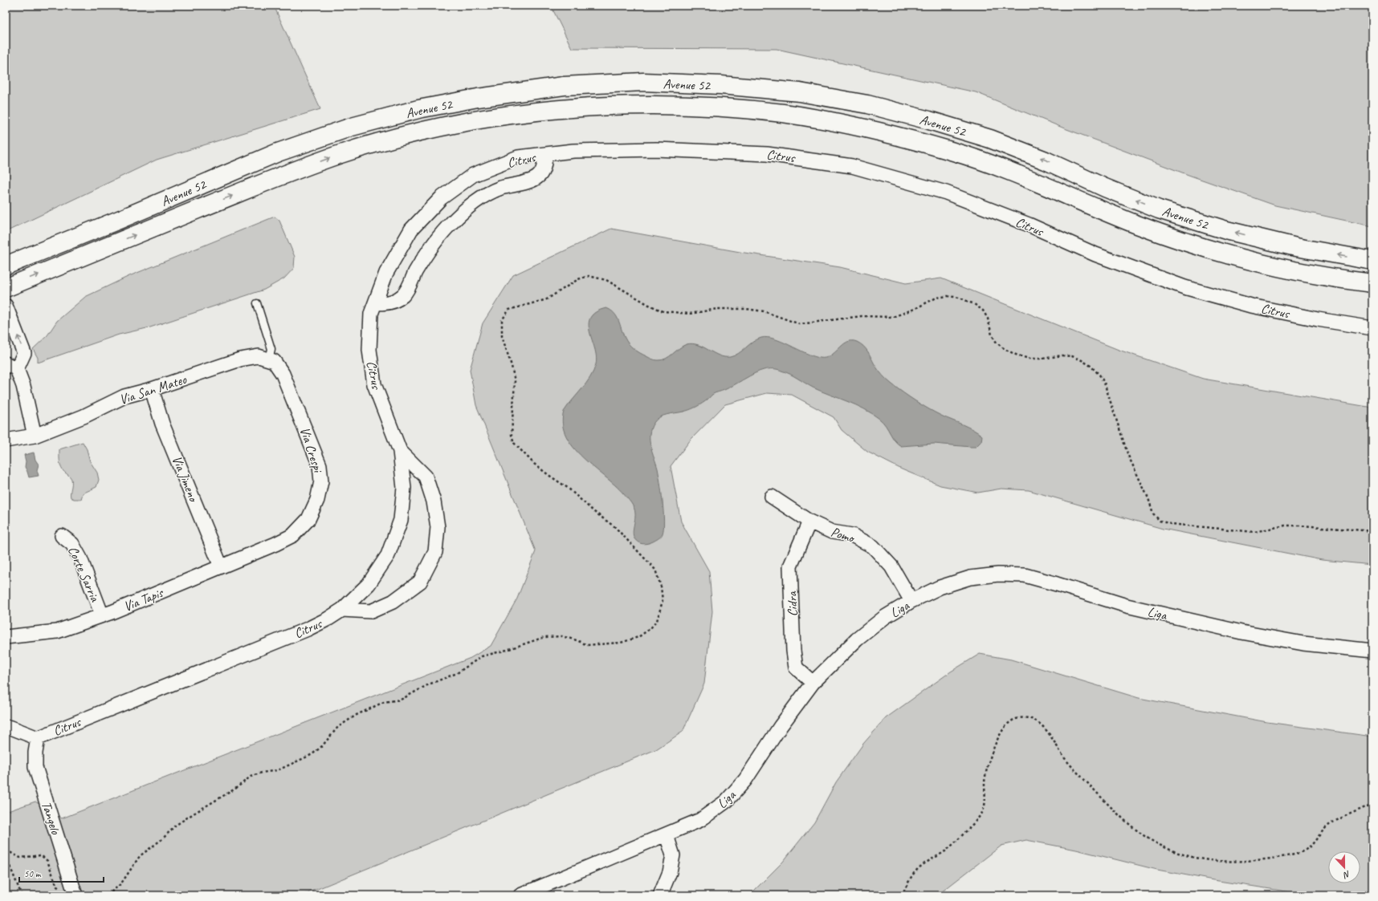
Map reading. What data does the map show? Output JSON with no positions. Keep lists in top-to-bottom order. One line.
{"streets":{"main road":["Avenue 52"],"street":["Citrus","Via San Mateo","Via Crespi","Via Jimeno","Pomo","Corte Sarria","Via Tapis","Cidra","Liga","Tangelo"]},"crossings":[["Citrus","Tangelo"],["Via San Mateo","Via Crespi"],["Via San Mateo","Via Jimeno"],["Via Crespi","Via Tapis"],["Via Jimeno","Via Tapis"],["Pomo","Cidra"],["Pomo","Liga"],["Corte Sarria","Via Tapis"],["Cidra","Liga"]],"scale_bar":"50 m","north":"bottom"}
